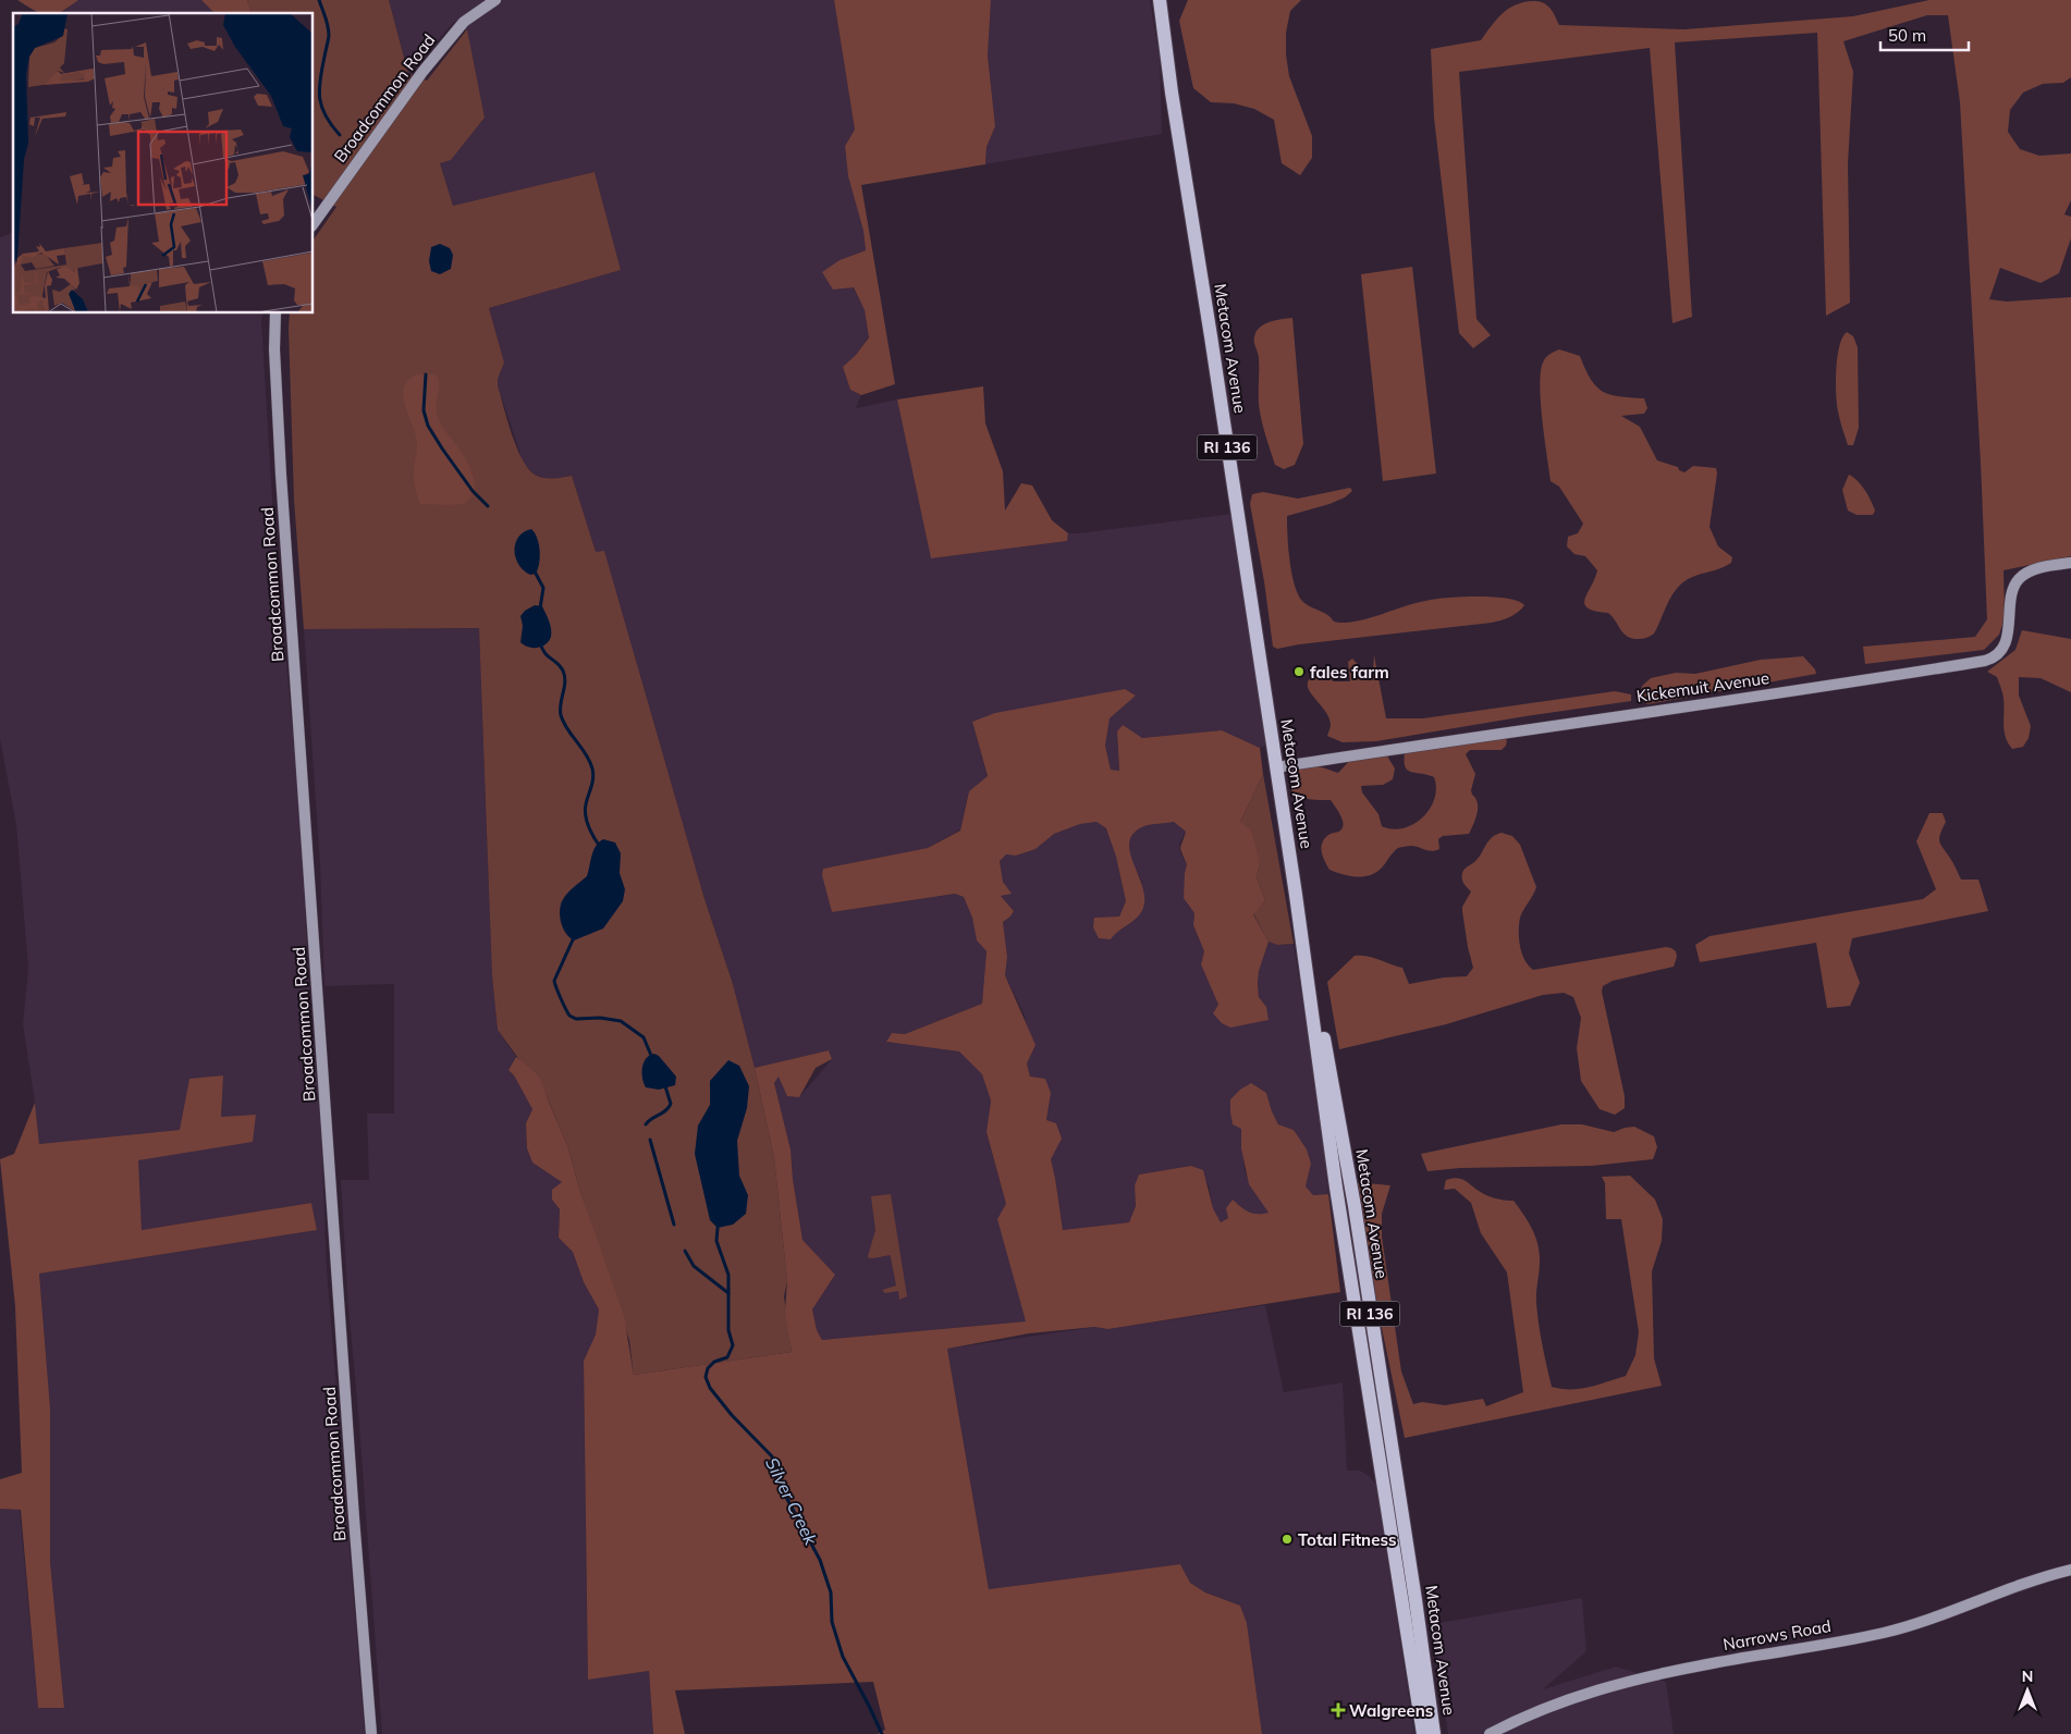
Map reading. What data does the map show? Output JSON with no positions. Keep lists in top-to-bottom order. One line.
{"streets":{"main road":["Metacom Avenue","RI 136"],"street":["Broadcommon Road","Kickemuit Avenue","Narrows Road"]},"crossings":[["Metacom Avenue","Kickemuit Avenue"]],"water":["Silver Creek"],"places":{"other":["fales farm","Total Fitness"],"health":["Walgreens"]},"scale_bar":"50 m","north":"top"}
